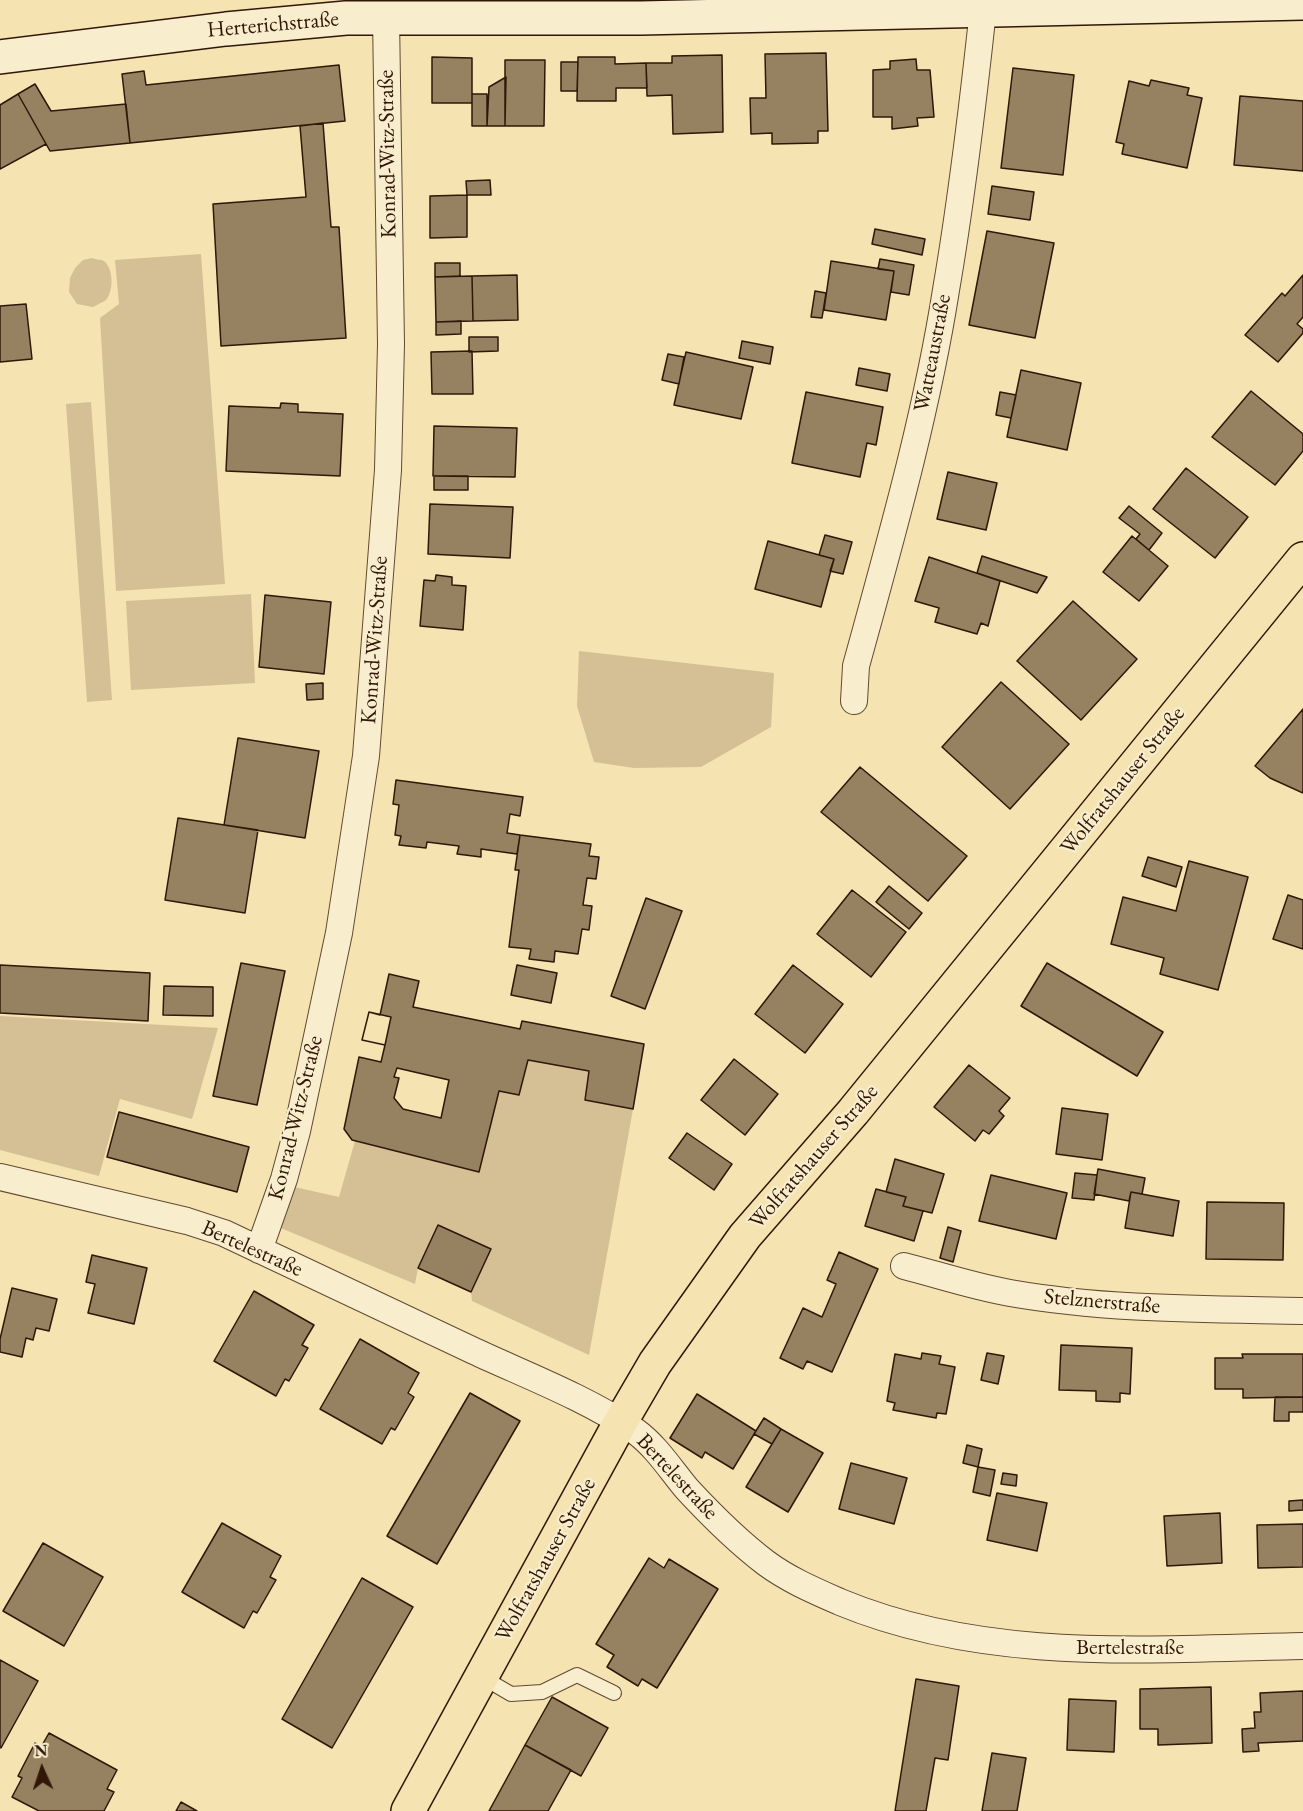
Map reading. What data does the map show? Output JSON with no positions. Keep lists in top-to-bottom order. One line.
{"streets":{"main road":["Herterichstraße","Wolfratshauser Straße"],"street":["Konrad-Witz-Straße","Watteaustraße","Bertelestraße","Stelznerstraße"]},"crossings":[["Herterichstraße","Konrad-Witz-Straße"],["Herterichstraße","Watteaustraße"],["Konrad-Witz-Straße","Bertelestraße"],["Wolfratshauser Straße","Bertelestraße"]],"north":"top"}
